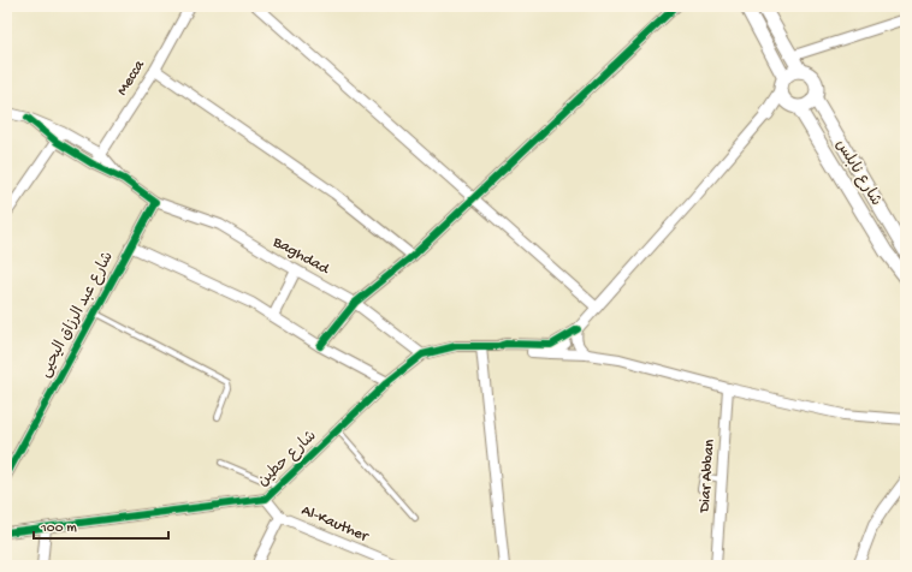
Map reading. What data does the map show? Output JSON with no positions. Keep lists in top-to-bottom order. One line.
{"streets":{"main road":["شارع نابلس"],"street":["Mecca","Baghdad","شارع عبد الرزاق اليحيى","شارع حطين","Diar Abban","Al-Kauther"]},"crossings":[["Baghdad","شارع عبد الرزاق اليحيى"],["Baghdad","شارع حطين"],["شارع حطين","Al-Kauther"]],"scale_bar":"100 m"}
